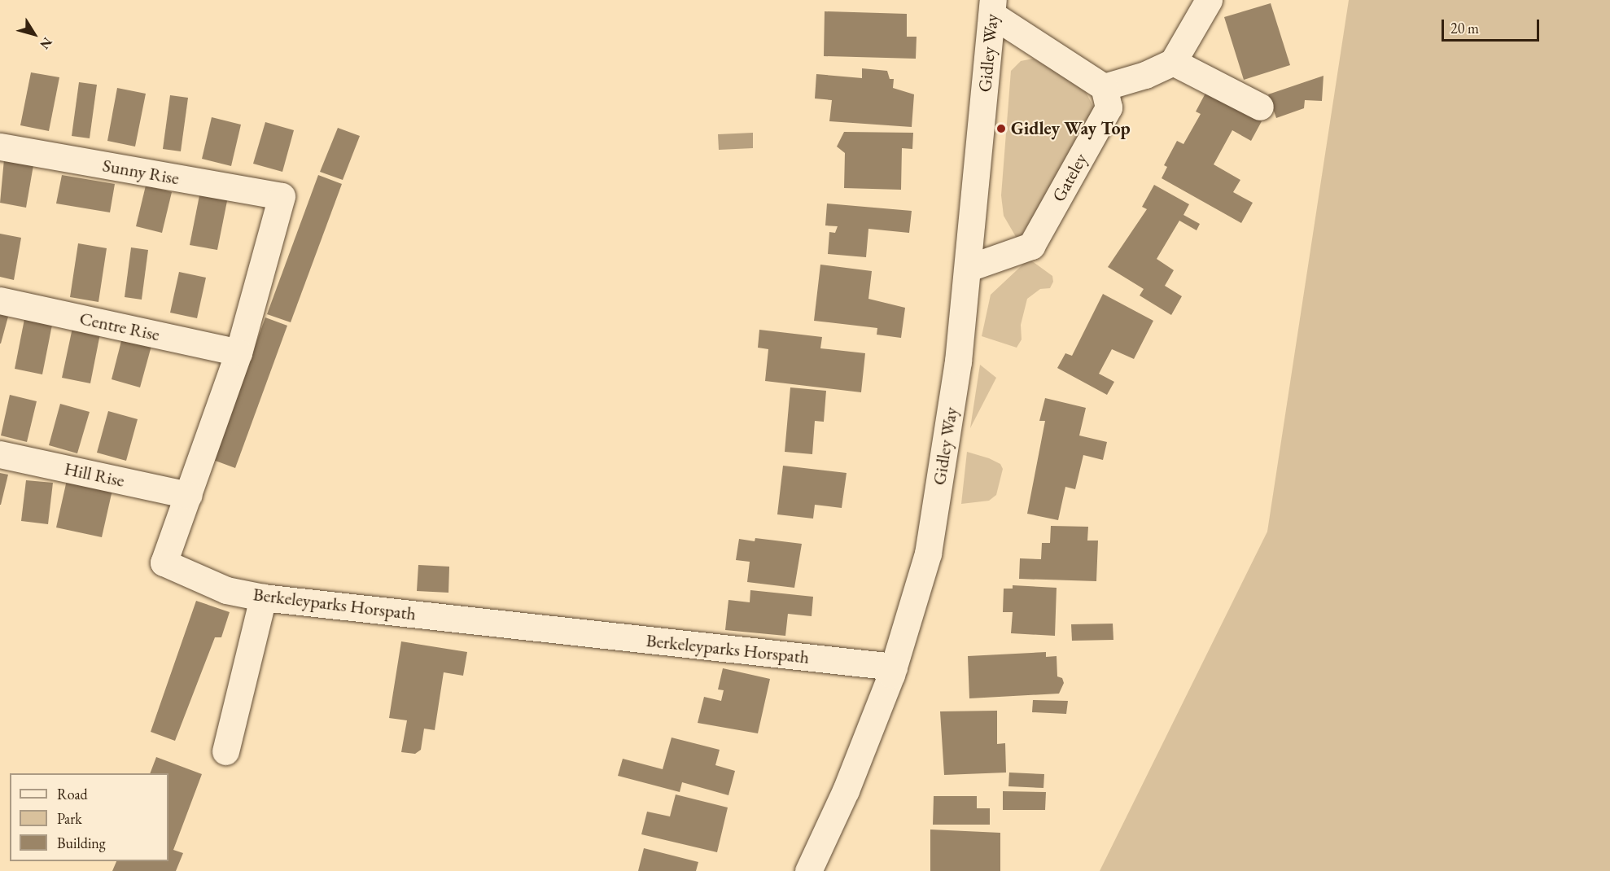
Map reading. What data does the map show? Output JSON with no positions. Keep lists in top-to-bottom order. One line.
{"streets":{"street":["Gidley Way","Sunny Rise","Gateley","Centre Rise","Hill Rise","Berkeleyparks Horspath"]},"crossings":[["Gidley Way","Gateley"],["Gidley Way","Berkeleyparks Horspath"],["Sunny Rise","Berkeleyparks Horspath"],["Centre Rise","Berkeleyparks Horspath"],["Hill Rise","Berkeleyparks Horspath"]],"places":["Gidley Way Top"],"legend":["Road","Park","Building"],"scale_bar":"20 m","north":"bottom right"}
